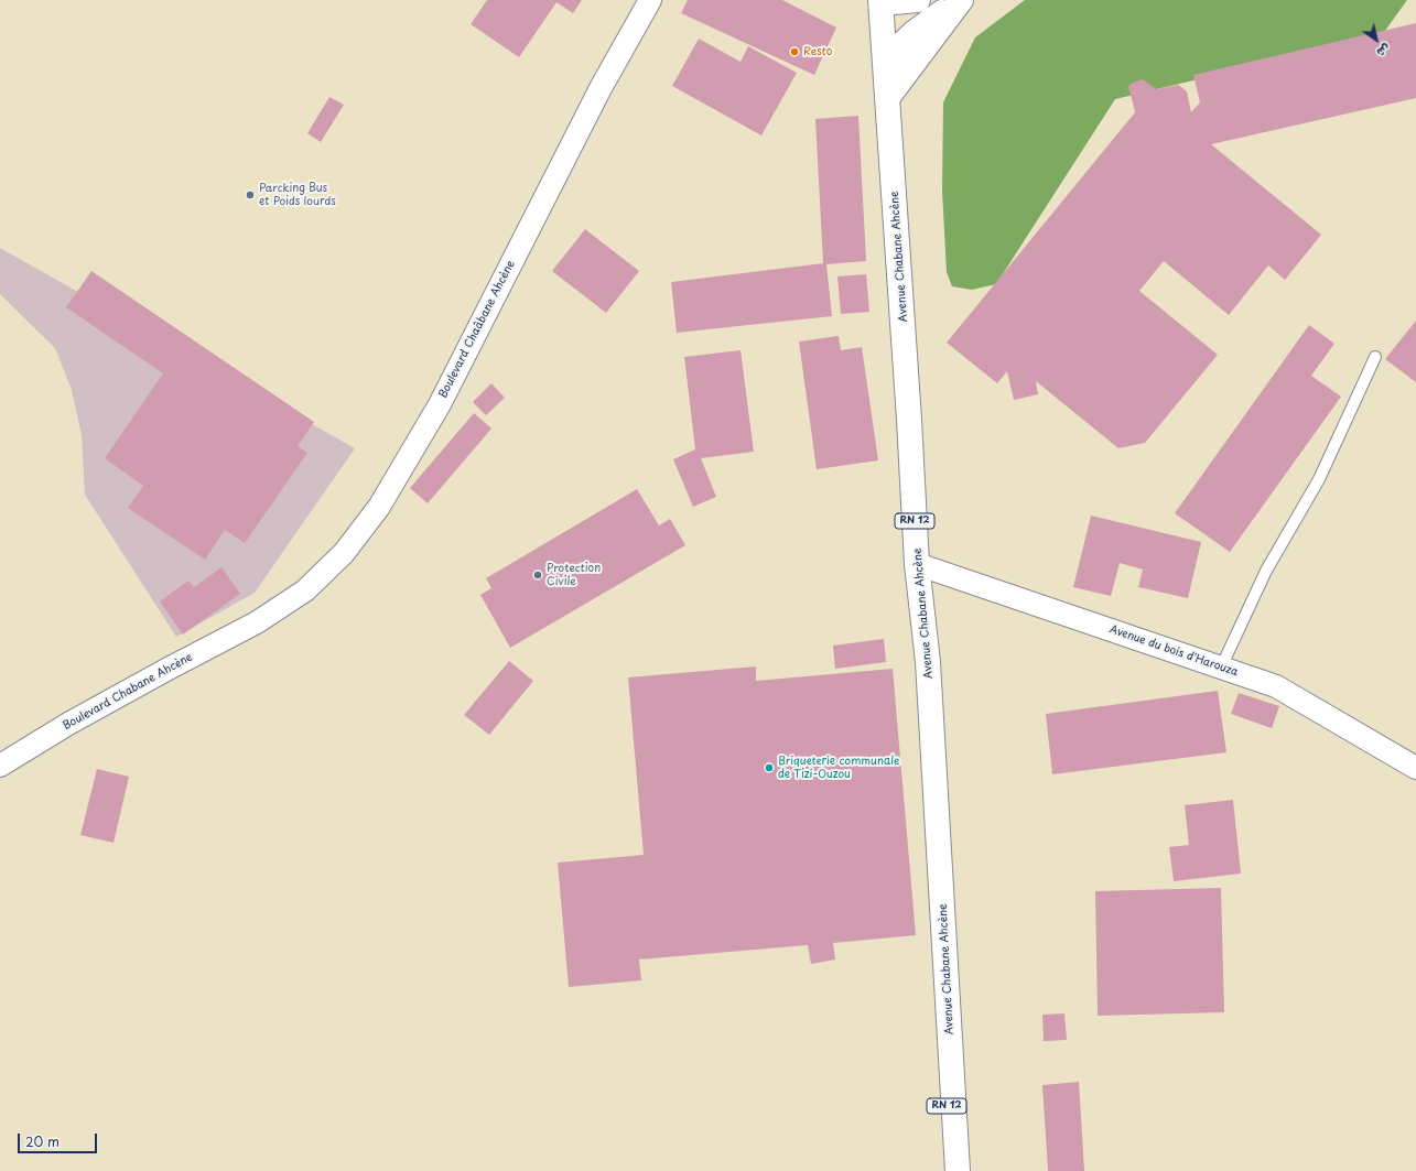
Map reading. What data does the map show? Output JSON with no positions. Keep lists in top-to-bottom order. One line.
{"streets":{"main road":["Avenue Chabane Ahcène","RN 12"],"street":["Boulevard Chaâbane Ahcène","Avenue du bois d'Harouza","Boulevard Chabane Ahcène"]},"crossings":[["Avenue Chabane Ahcène","RN 12"],["Avenue Chabane Ahcène","Avenue du bois d'Harouza"],["Boulevard Chaâbane Ahcène","Boulevard Chabane Ahcène"]],"places":["Resto","Parcking Bus et Poids lourds","Protection Civile","Briqueterie communale de Tizi-Ouzou"],"scale_bar":"20 m","north":"bottom right"}
